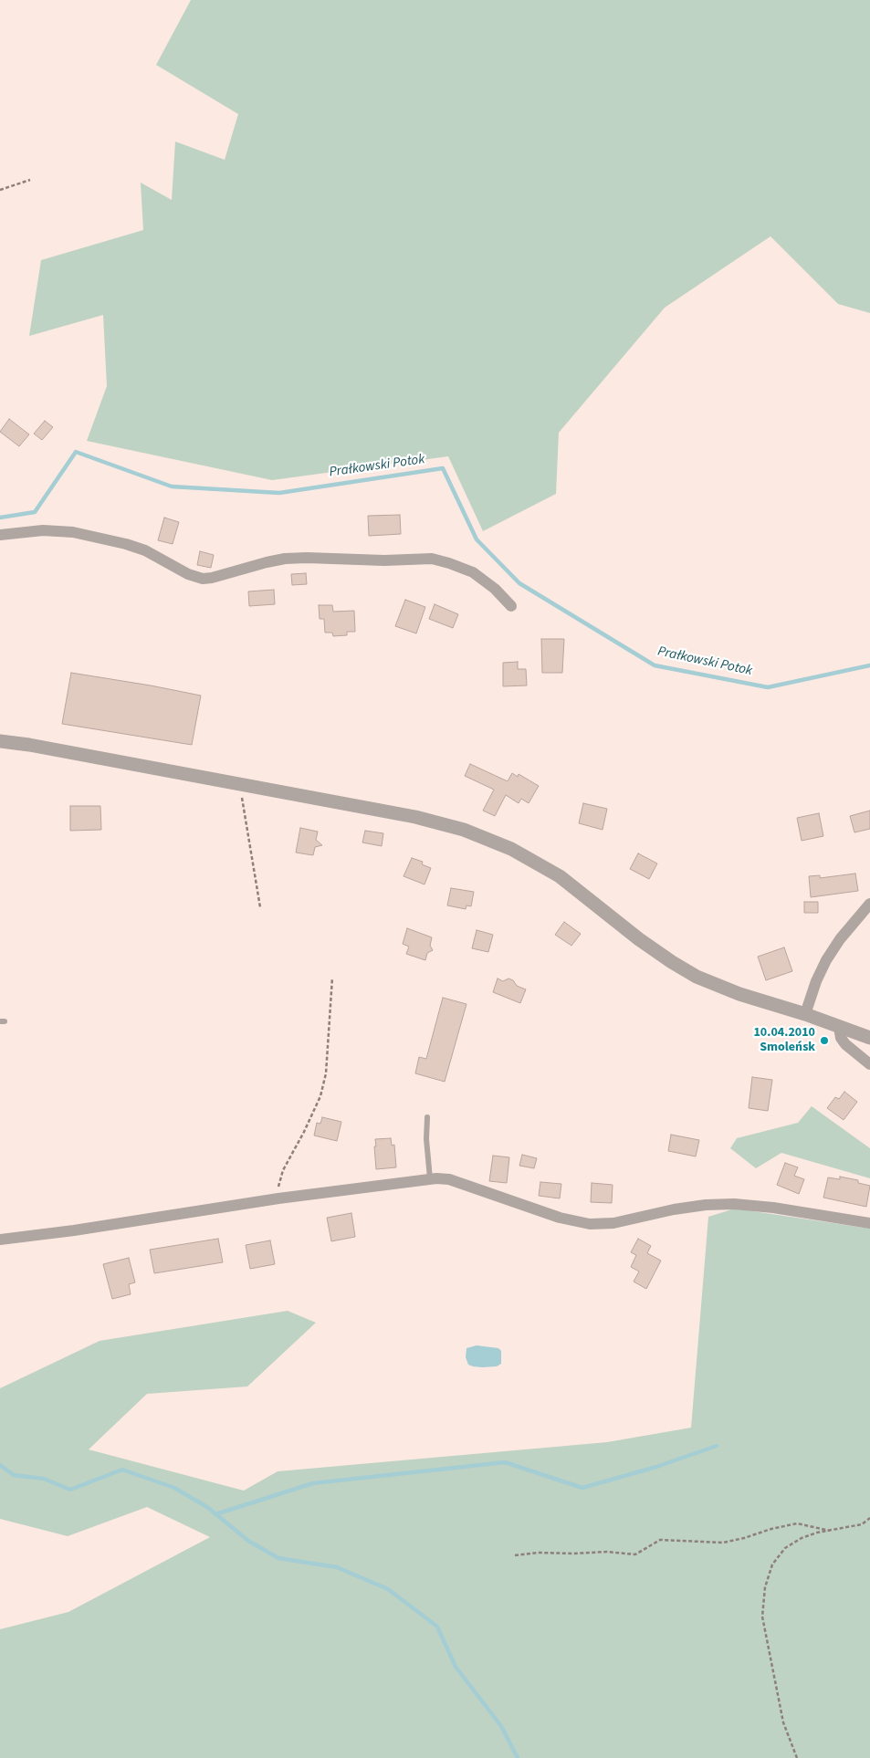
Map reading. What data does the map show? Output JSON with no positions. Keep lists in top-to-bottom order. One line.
{"water":["Prałkowski Potok"],"places":["10.04.2010 Smoleńsk"]}
